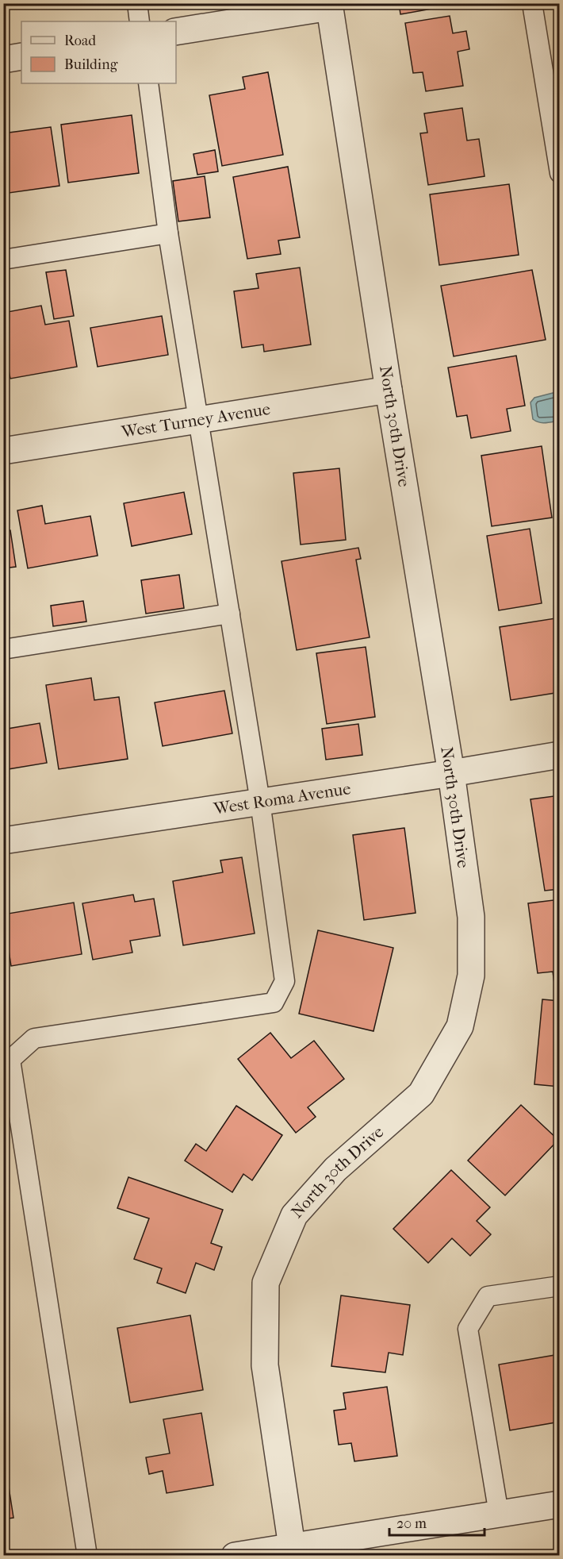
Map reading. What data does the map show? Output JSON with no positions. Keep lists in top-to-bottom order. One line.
{"streets":{"street":["West Turney Avenue","North 30th Drive","West Roma Avenue"]},"crossings":[["West Turney Avenue","North 30th Drive"],["North 30th Drive","West Roma Avenue"]],"legend":["Road","Building"],"scale_bar":"20 m"}
